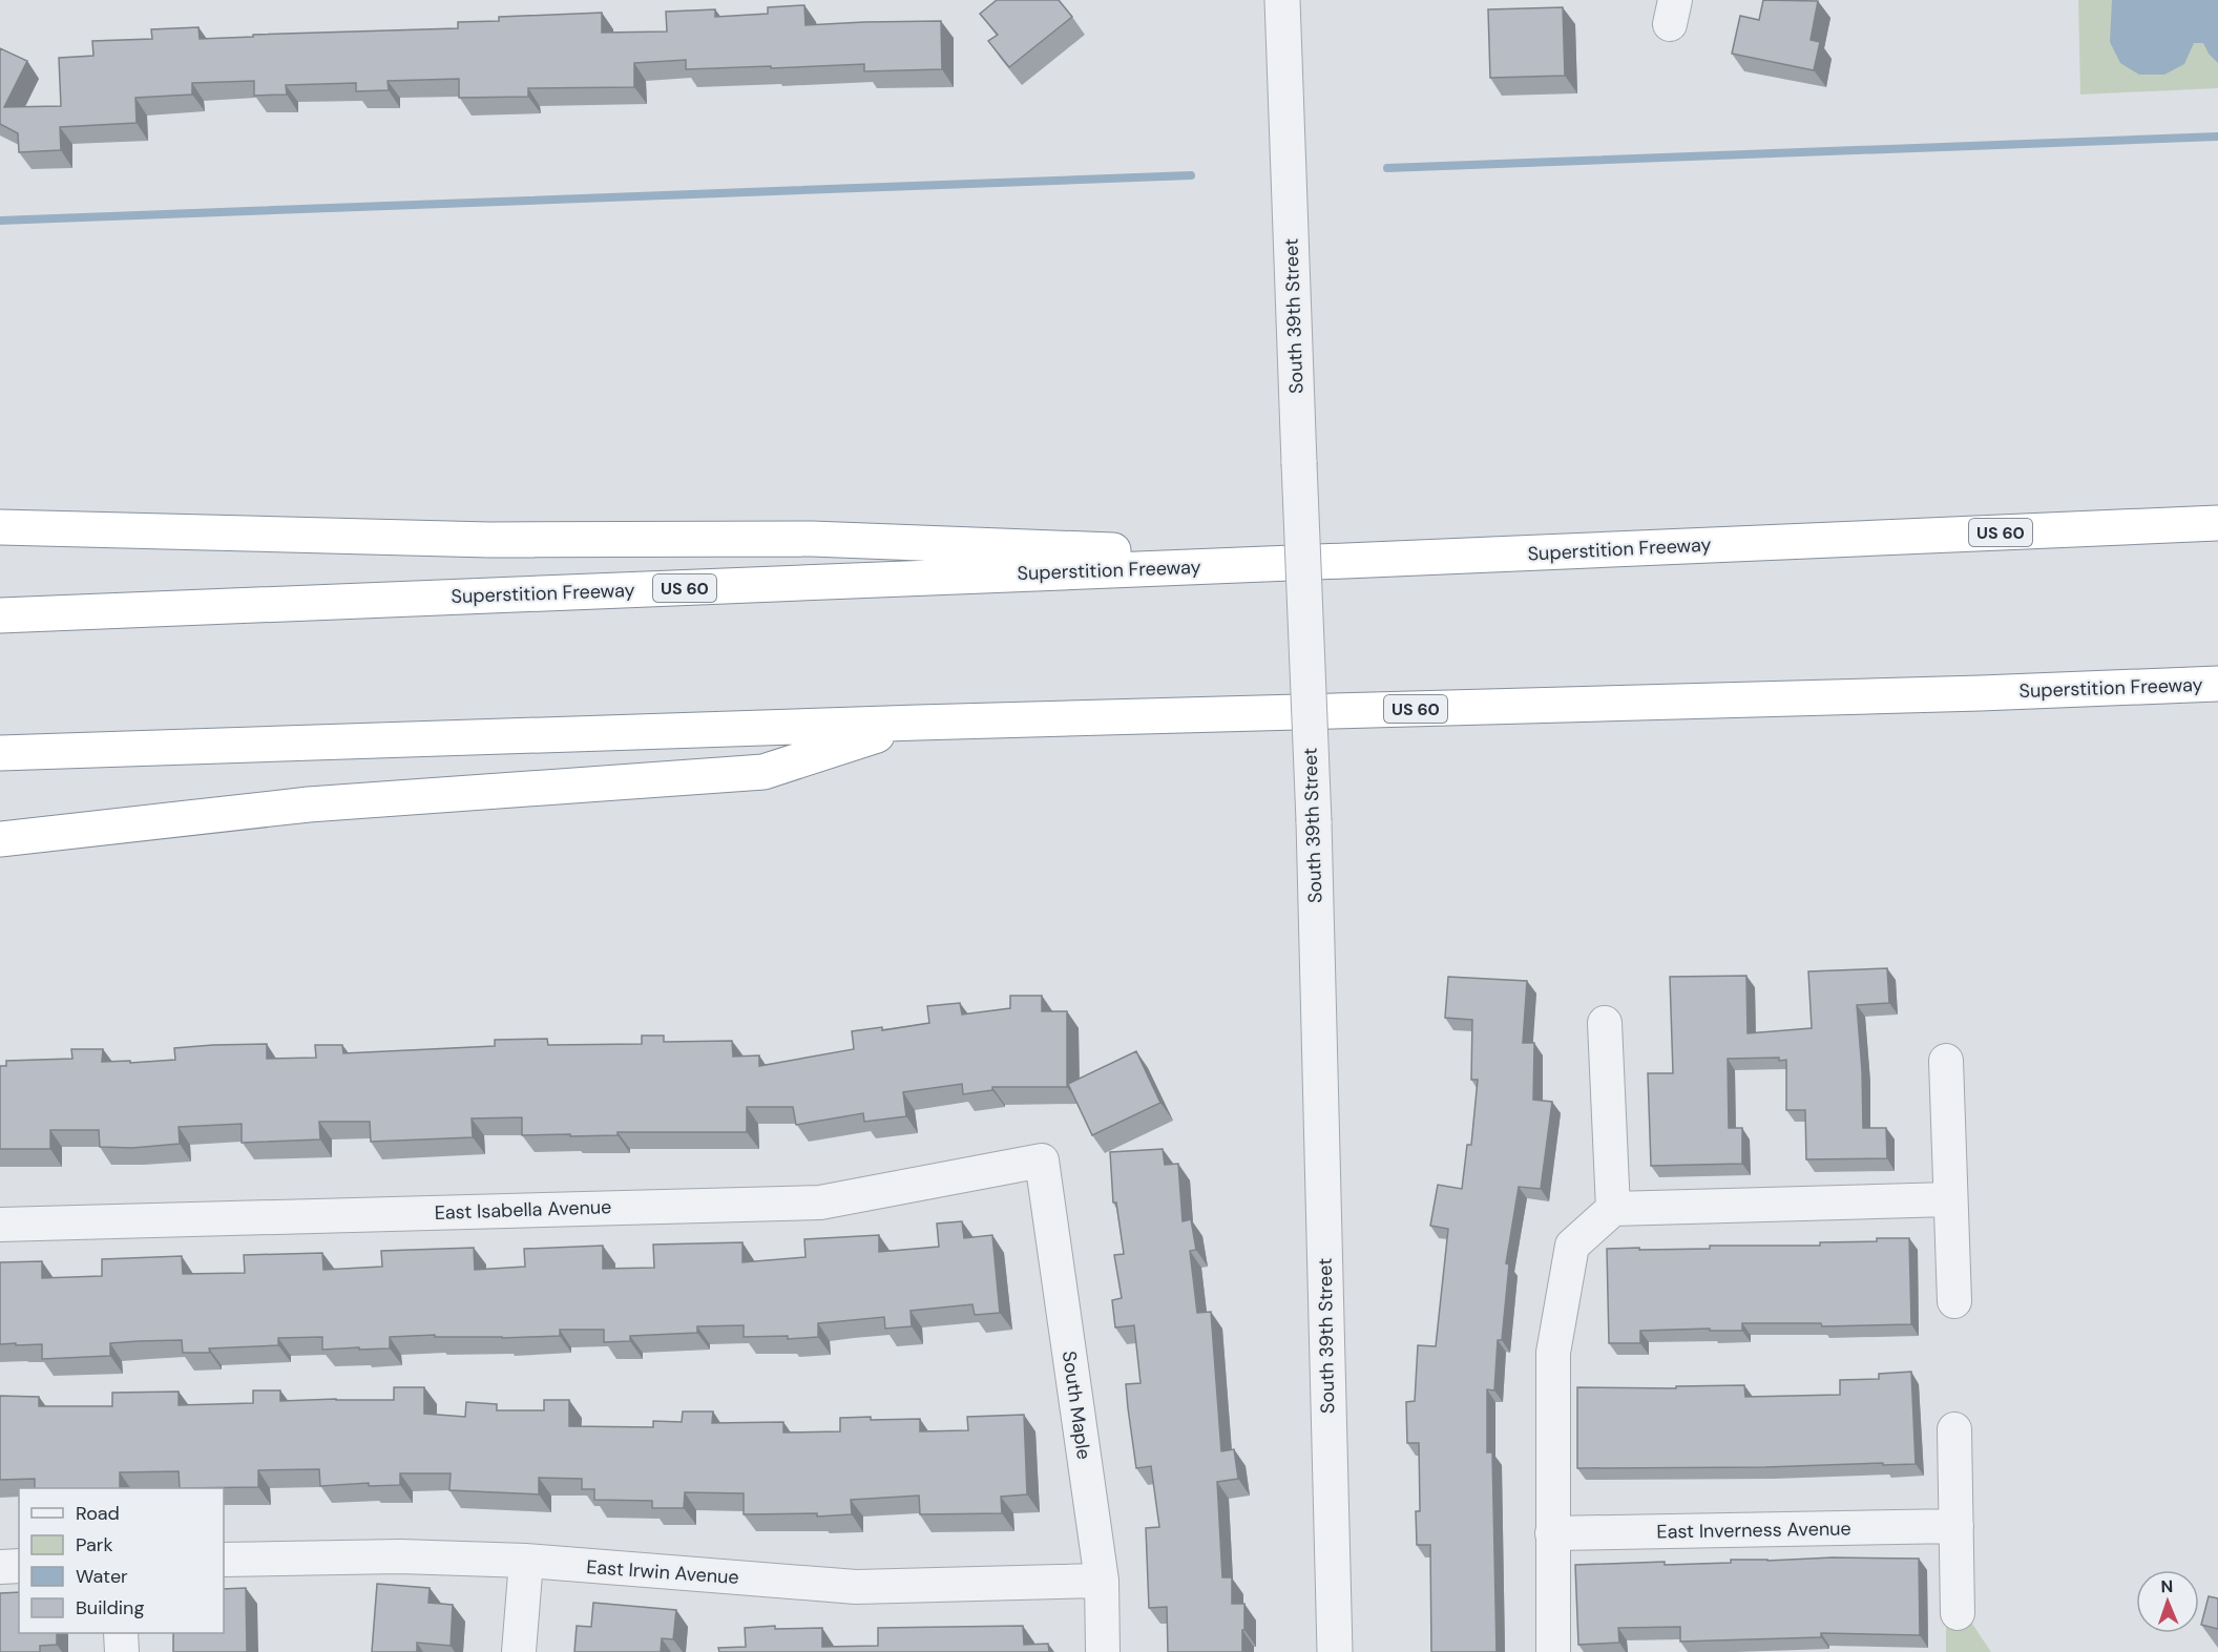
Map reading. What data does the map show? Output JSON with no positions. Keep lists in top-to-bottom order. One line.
{"streets":{"highway":["US 60","Superstition Freeway"],"street":["South 39th Street","East Isabella Avenue","South Maple","East Inverness Avenue","East Irwin Avenue"]},"crossings":[["US 60","Superstition Freeway"],["East Isabella Avenue","South Maple"],["South Maple","East Irwin Avenue"]],"legend":["Road","Park","Water","Building"],"north":"top"}
